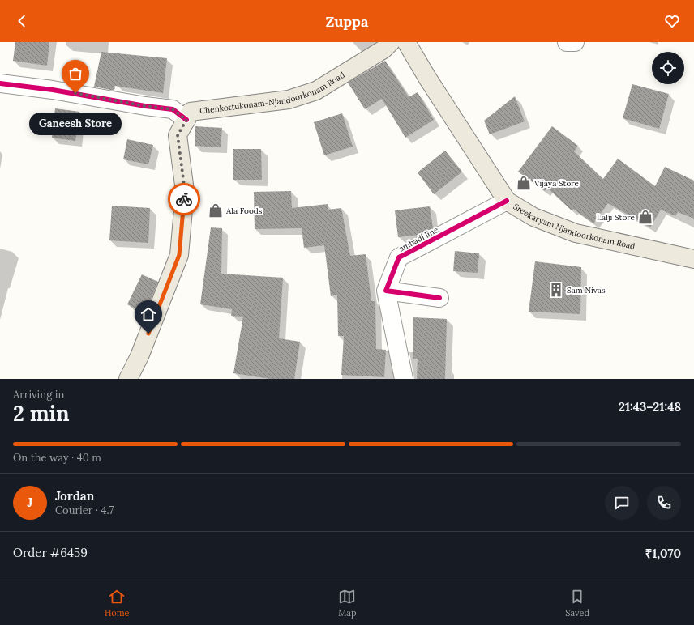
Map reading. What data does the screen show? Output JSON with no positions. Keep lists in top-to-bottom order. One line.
{"streets":{"main road":["Chenkottukonam-Njandoorkonam Road","Sreekaryam Njandoorkonam Road"],"street":["ambadi line"]},"crossings":[["Sreekaryam Njandoorkonam Road","ambadi line"]],"places":{"other":["Ganeesh Store"],"shop":["Vijaya Store","Ala Foods","Lalji Store"],"building":["Sam Nivas"]},"page":{"header":"Zuppa","bubble":"Ganeesh Store","heading":["2 min","Arriving in","21:43–21:48"],"panel":["Jordan","Courier · 4.7","Order #6459","₹1,070"],"bar":"On the way · 40 m","round":"J","tabs":["Home","Map","Saved"]}}
